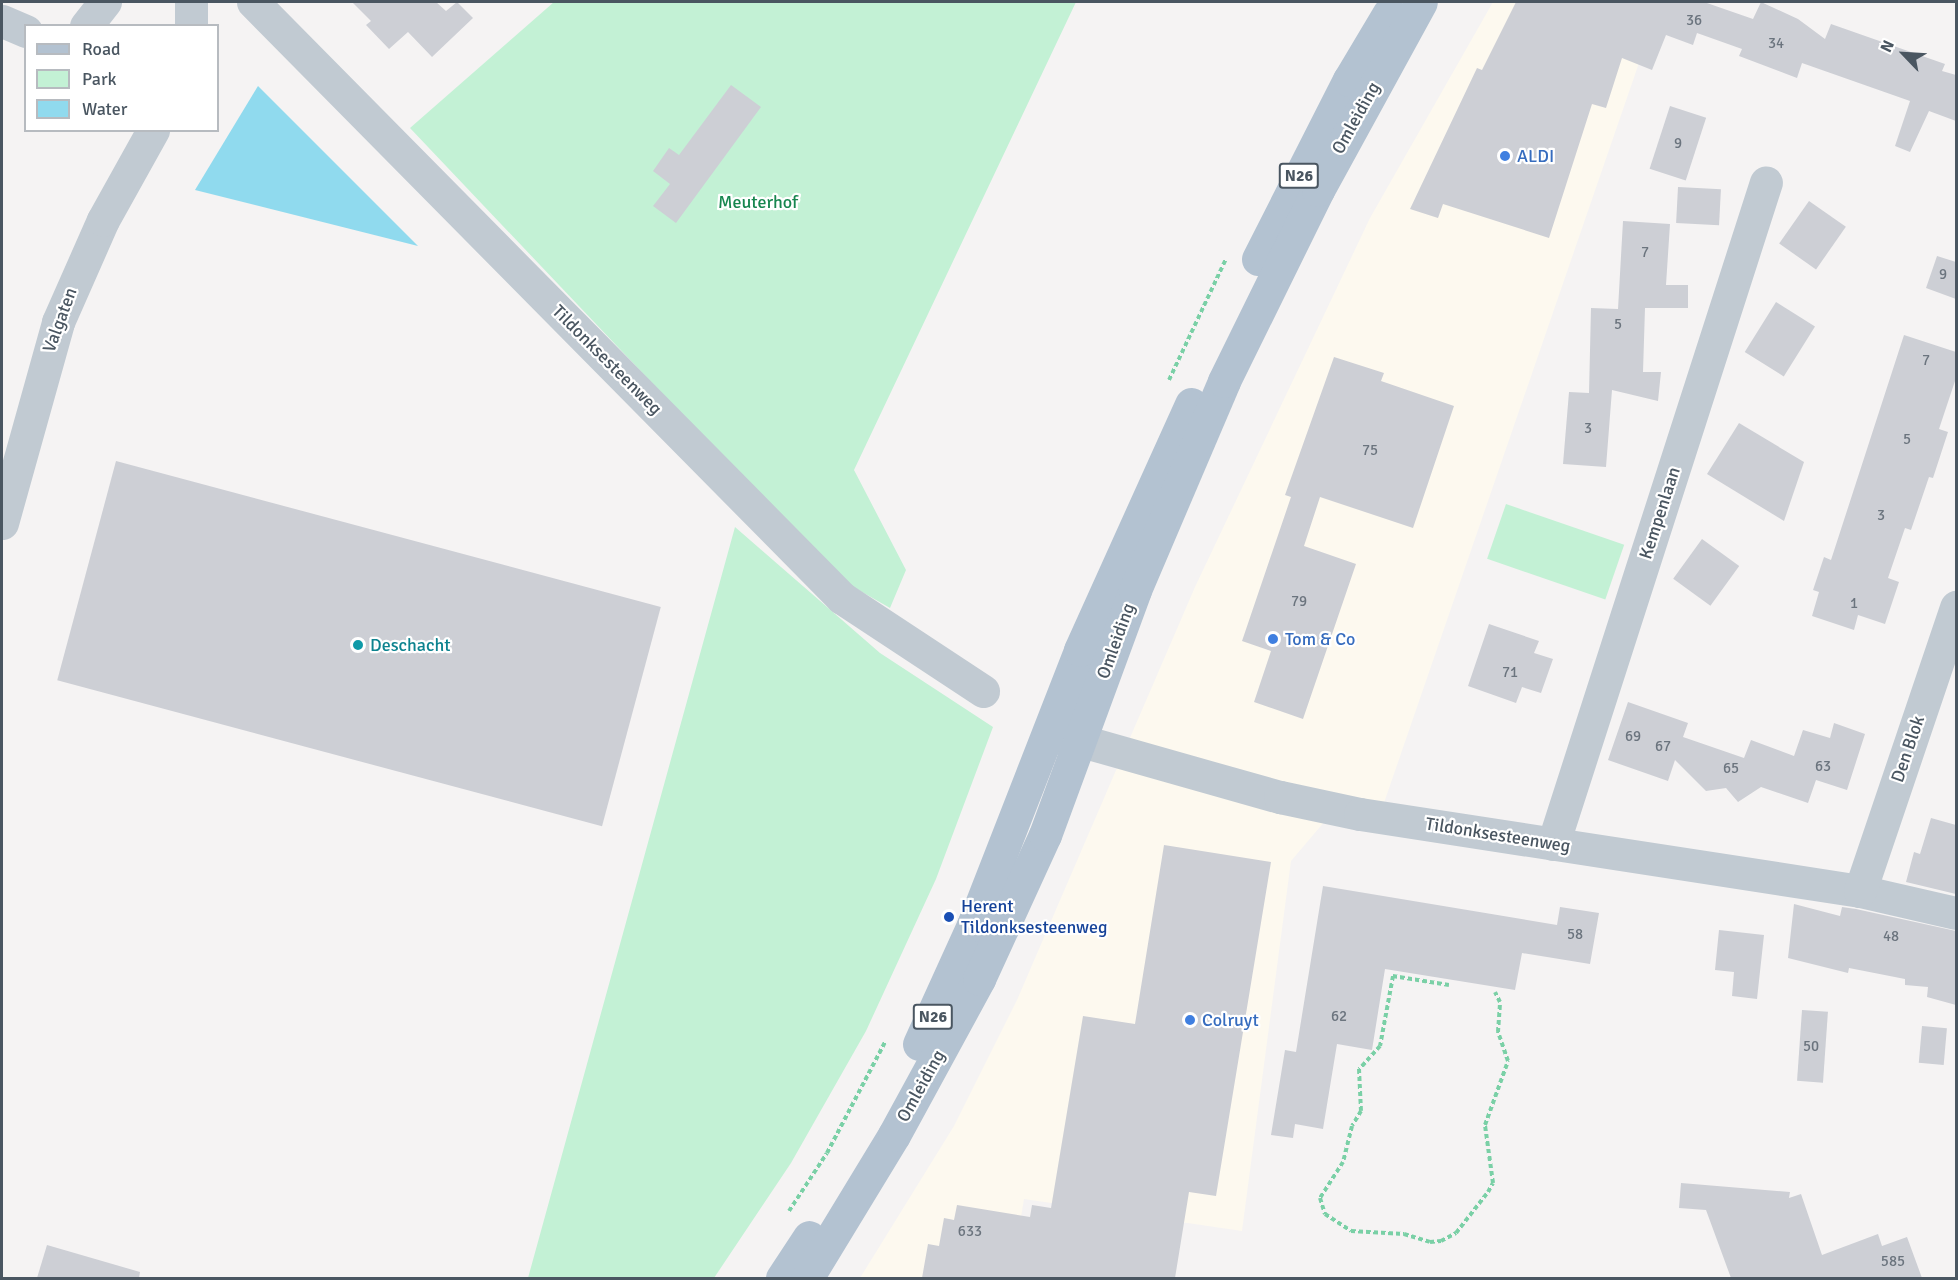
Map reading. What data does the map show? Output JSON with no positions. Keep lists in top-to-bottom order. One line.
{"streets":{"main road":["Omleiding","N26"],"street":["Valgaten","Tildonksesteenweg","Kempenlaan","Den Blok"]},"crossings":[["Omleiding","Tildonksesteenweg"],["Tildonksesteenweg","Kempenlaan"],["Tildonksesteenweg","Den Blok"]],"parks":["Meuterhof"],"places":["ALDI","Tom & Co","Deschacht","Herent Tildonksesteenweg","Colruyt"],"house_numbers":["36","34","9","7","9","5","7","3","5","75","3","79","1","71","69","67","63","65","58","48","62","50","633","585"],"legend":["Road","Park","Water"],"north":"top left"}
